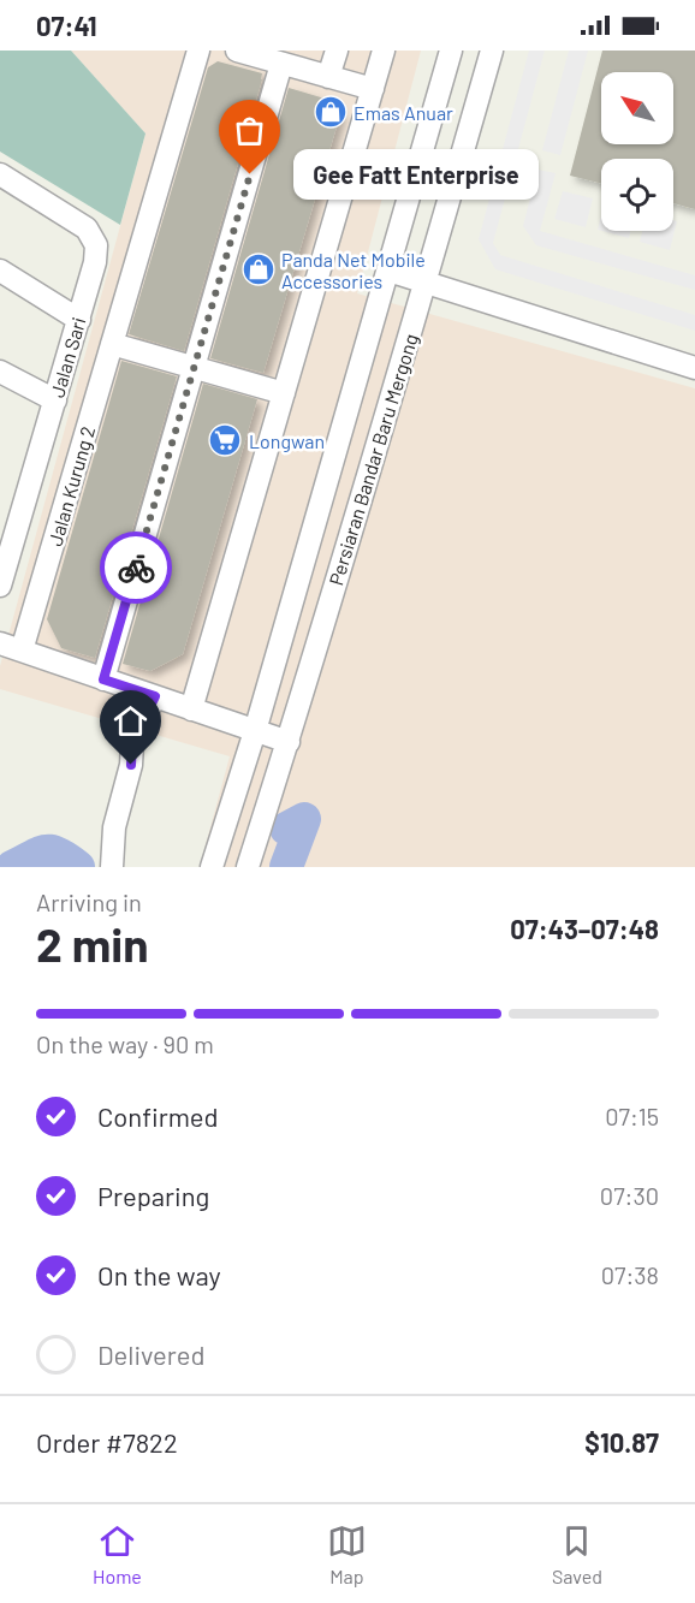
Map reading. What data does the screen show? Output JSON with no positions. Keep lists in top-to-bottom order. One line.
{"streets":{"street":["Jalan Sari","Persiaran Bandar Baru Mergong","Jalan Kurung 2"]},"places":{"shop":["Emas Anuar","Panda Net Mobile Accessories"],"other":["Gee Fatt Enterprise"],"supermarket":["Longwan"]},"north":"top left","page":{"status":"07:41","bubble":"Gee Fatt Enterprise","heading":["2 min","Arriving in","07:43–07:48"],"panel":["Order #7822","$10.87"],"bar":"On the way · 90 m","list":[["Confirmed","07:15"],["Preparing","07:30"],["On the way","07:38"],"Delivered"],"tabs":["Home","Map","Saved"]}}
